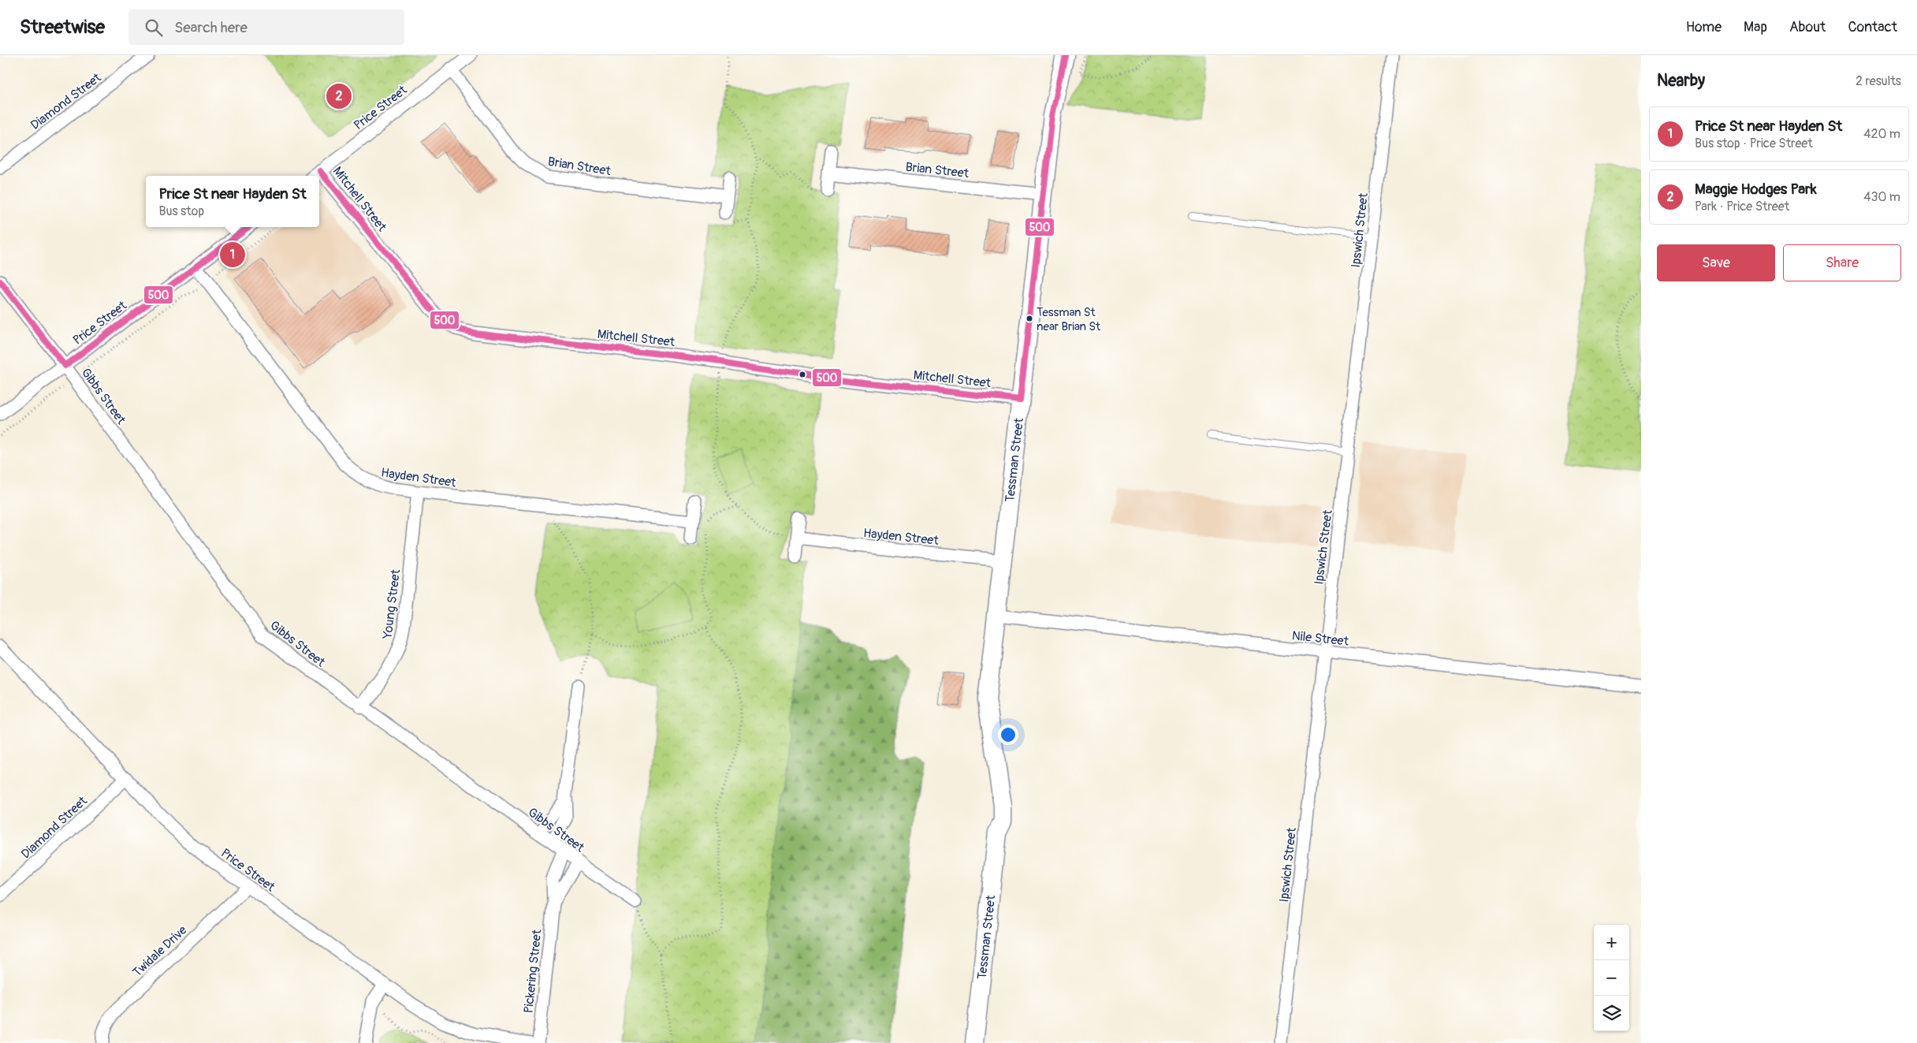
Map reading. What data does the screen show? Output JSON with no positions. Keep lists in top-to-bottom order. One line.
{"streets":{"street":["Diamond Street","Price Street","Brian Street","Mitchell Street","Ipswich Street","Gibbs Street","Tessman Street","Hayden Street","Young Street","Nile Street","Twidale Drive","Pickering Street"]},"crossings":[["Diamond Street","Price Street"],["Price Street","Brian Street"],["Price Street","Mitchell Street"],["Price Street","Gibbs Street"],["Price Street","Hayden Street"],["Price Street","Twidale Drive"],["Brian Street","Tessman Street"],["Mitchell Street","Tessman Street"],["Ipswich Street","Nile Street"],["Gibbs Street","Young Street"],["Gibbs Street","Pickering Street"],["Tessman Street","Hayden Street"],["Tessman Street","Nile Street"],["Hayden Street","Young Street"]],"places":["Tessman St near Brian St"],"lines":["transit line 500"],"page":{"header":"Streetwise","search":"Search here","nav":["Home","Map","About","Contact"],"heading":["Nearby","2 results"],"pins":["2","1"],"list":[{"mark":"1","name":"Price St near Hayden St","note":"Bus stop · Price Street","value":"420 m"},{"mark":"2","name":"Maggie Hodges Park","note":"Park · Price Street","value":"430 m"}],"popup":["Price St near Hayden St","Bus stop"],"buttons":["Save","Share"],"map_buttons":["+","−"]}}
